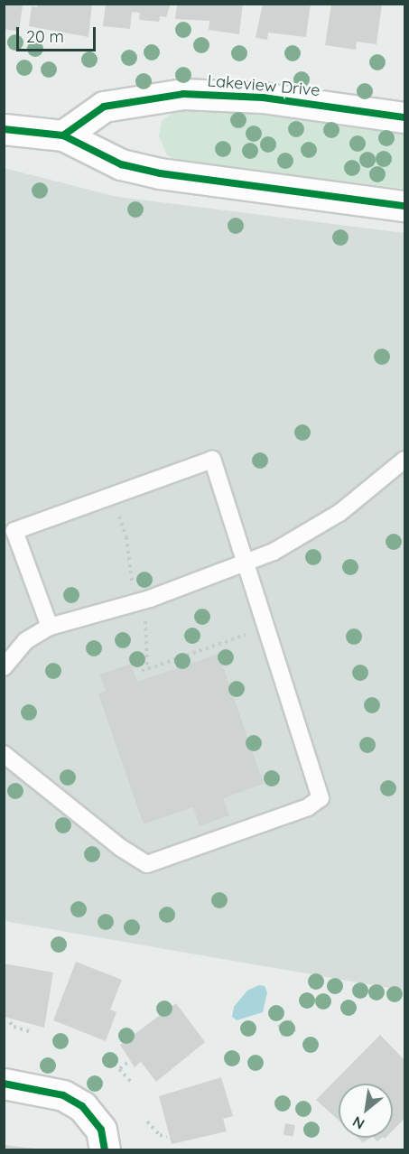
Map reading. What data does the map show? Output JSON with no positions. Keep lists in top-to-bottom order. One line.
{"streets":{"street":["Lakeview Drive"]},"scale_bar":"20 m","north":"bottom left"}
